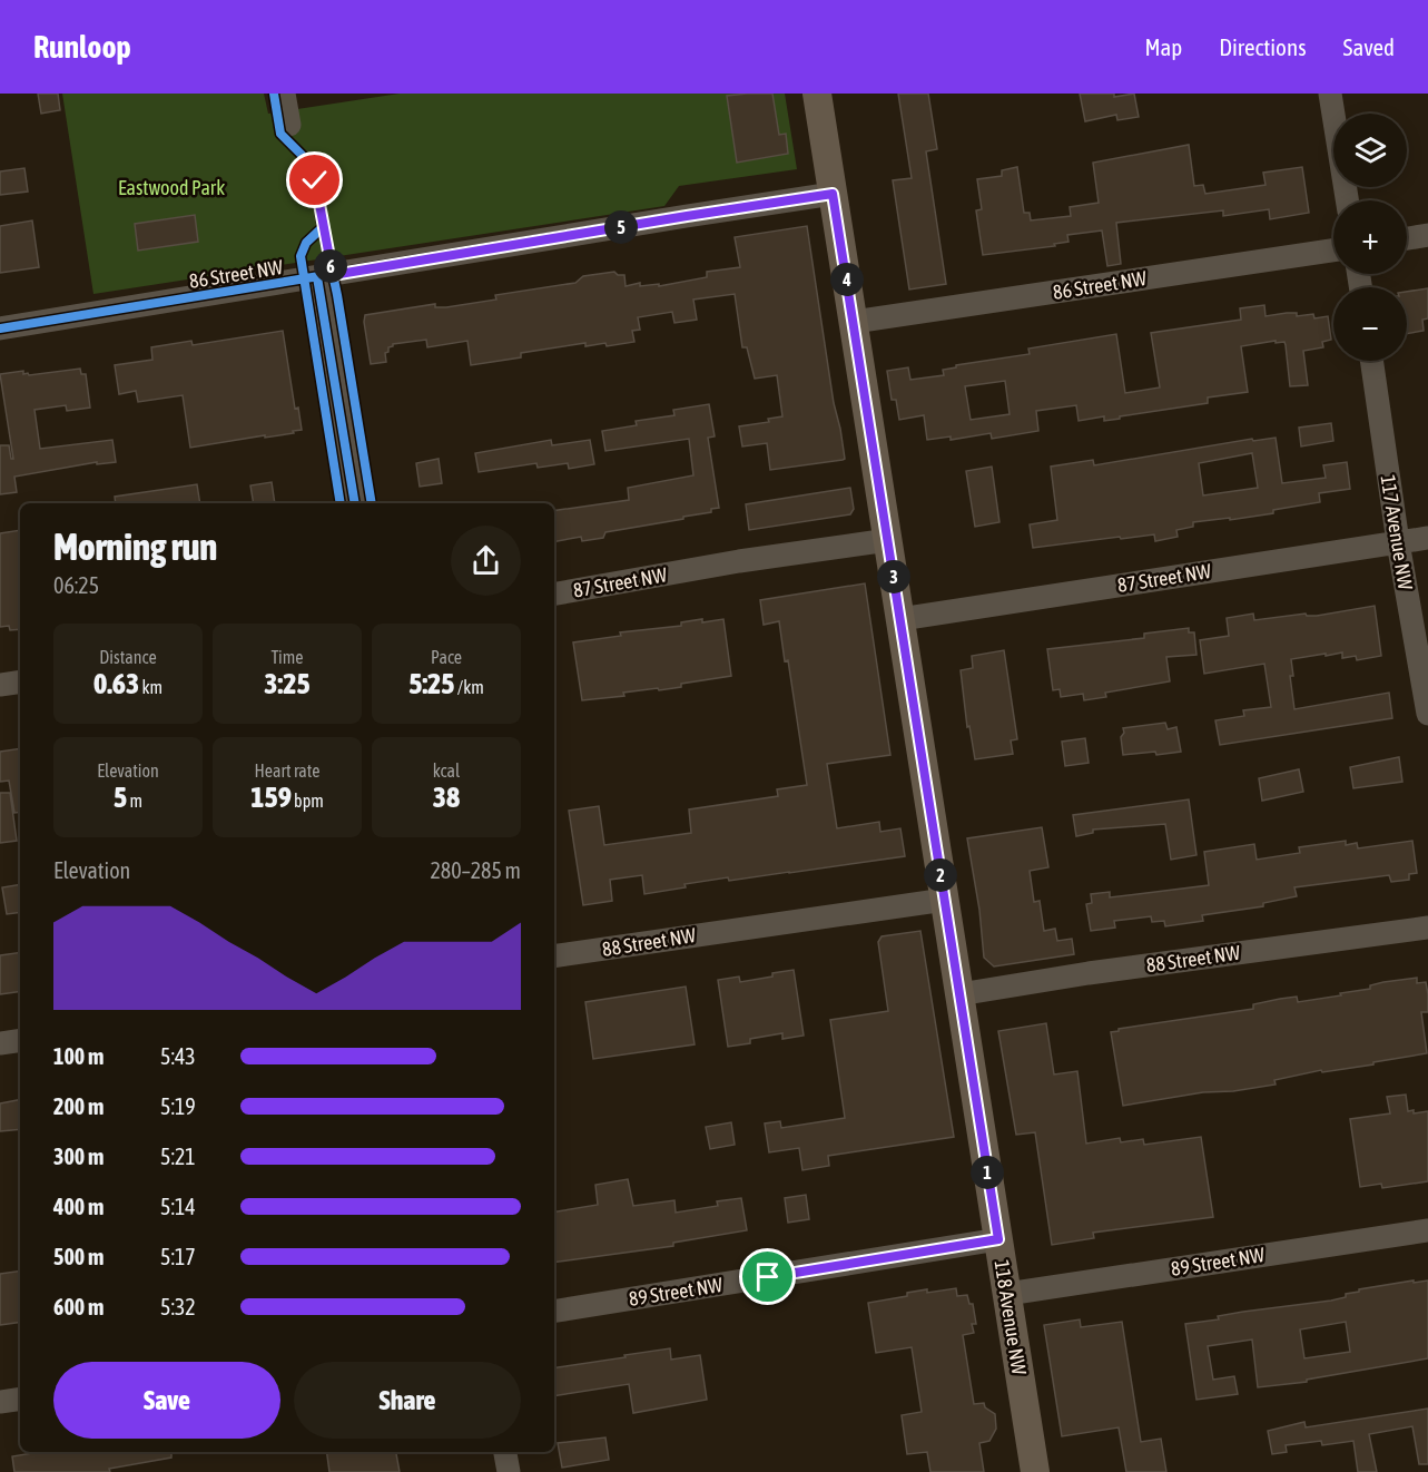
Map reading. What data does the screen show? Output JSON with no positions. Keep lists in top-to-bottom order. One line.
{"streets":{"main road":["118 Avenue NW"],"street":["86 Street NW","117 Avenue NW","87 Street NW","88 Street NW","89 Street NW"]},"crossings":[["86 Street NW","118 Avenue NW"],["117 Avenue NW","87 Street NW"],["87 Street NW","118 Avenue NW"],["88 Street NW","118 Avenue NW"],["89 Street NW","118 Avenue NW"]],"parks":["Eastwood Park"],"page":{"header":"Runloop","nav":["Map","Directions","Saved"],"map_buttons":["+","−"],"pins":["5","6","4","3","2","1"],"heading":["Morning run","06:25"],"stats":[["Distance","0.63 km"],["Time","3:25"],["Pace","5:25 /km"],["Elevation","5 m"],["Heart rate","159 bpm"],["kcal","38"]],"chart":["Elevation","280–285 m"],"list":[{"name":"100 m","note":"5:43"},{"name":"200 m","note":"5:19"},{"name":"300 m","note":"5:21"},{"name":"400 m","note":"5:14"},{"name":"500 m","note":"5:17"},{"name":"600 m","note":"5:32"}],"buttons":["Save","Share"]}}
